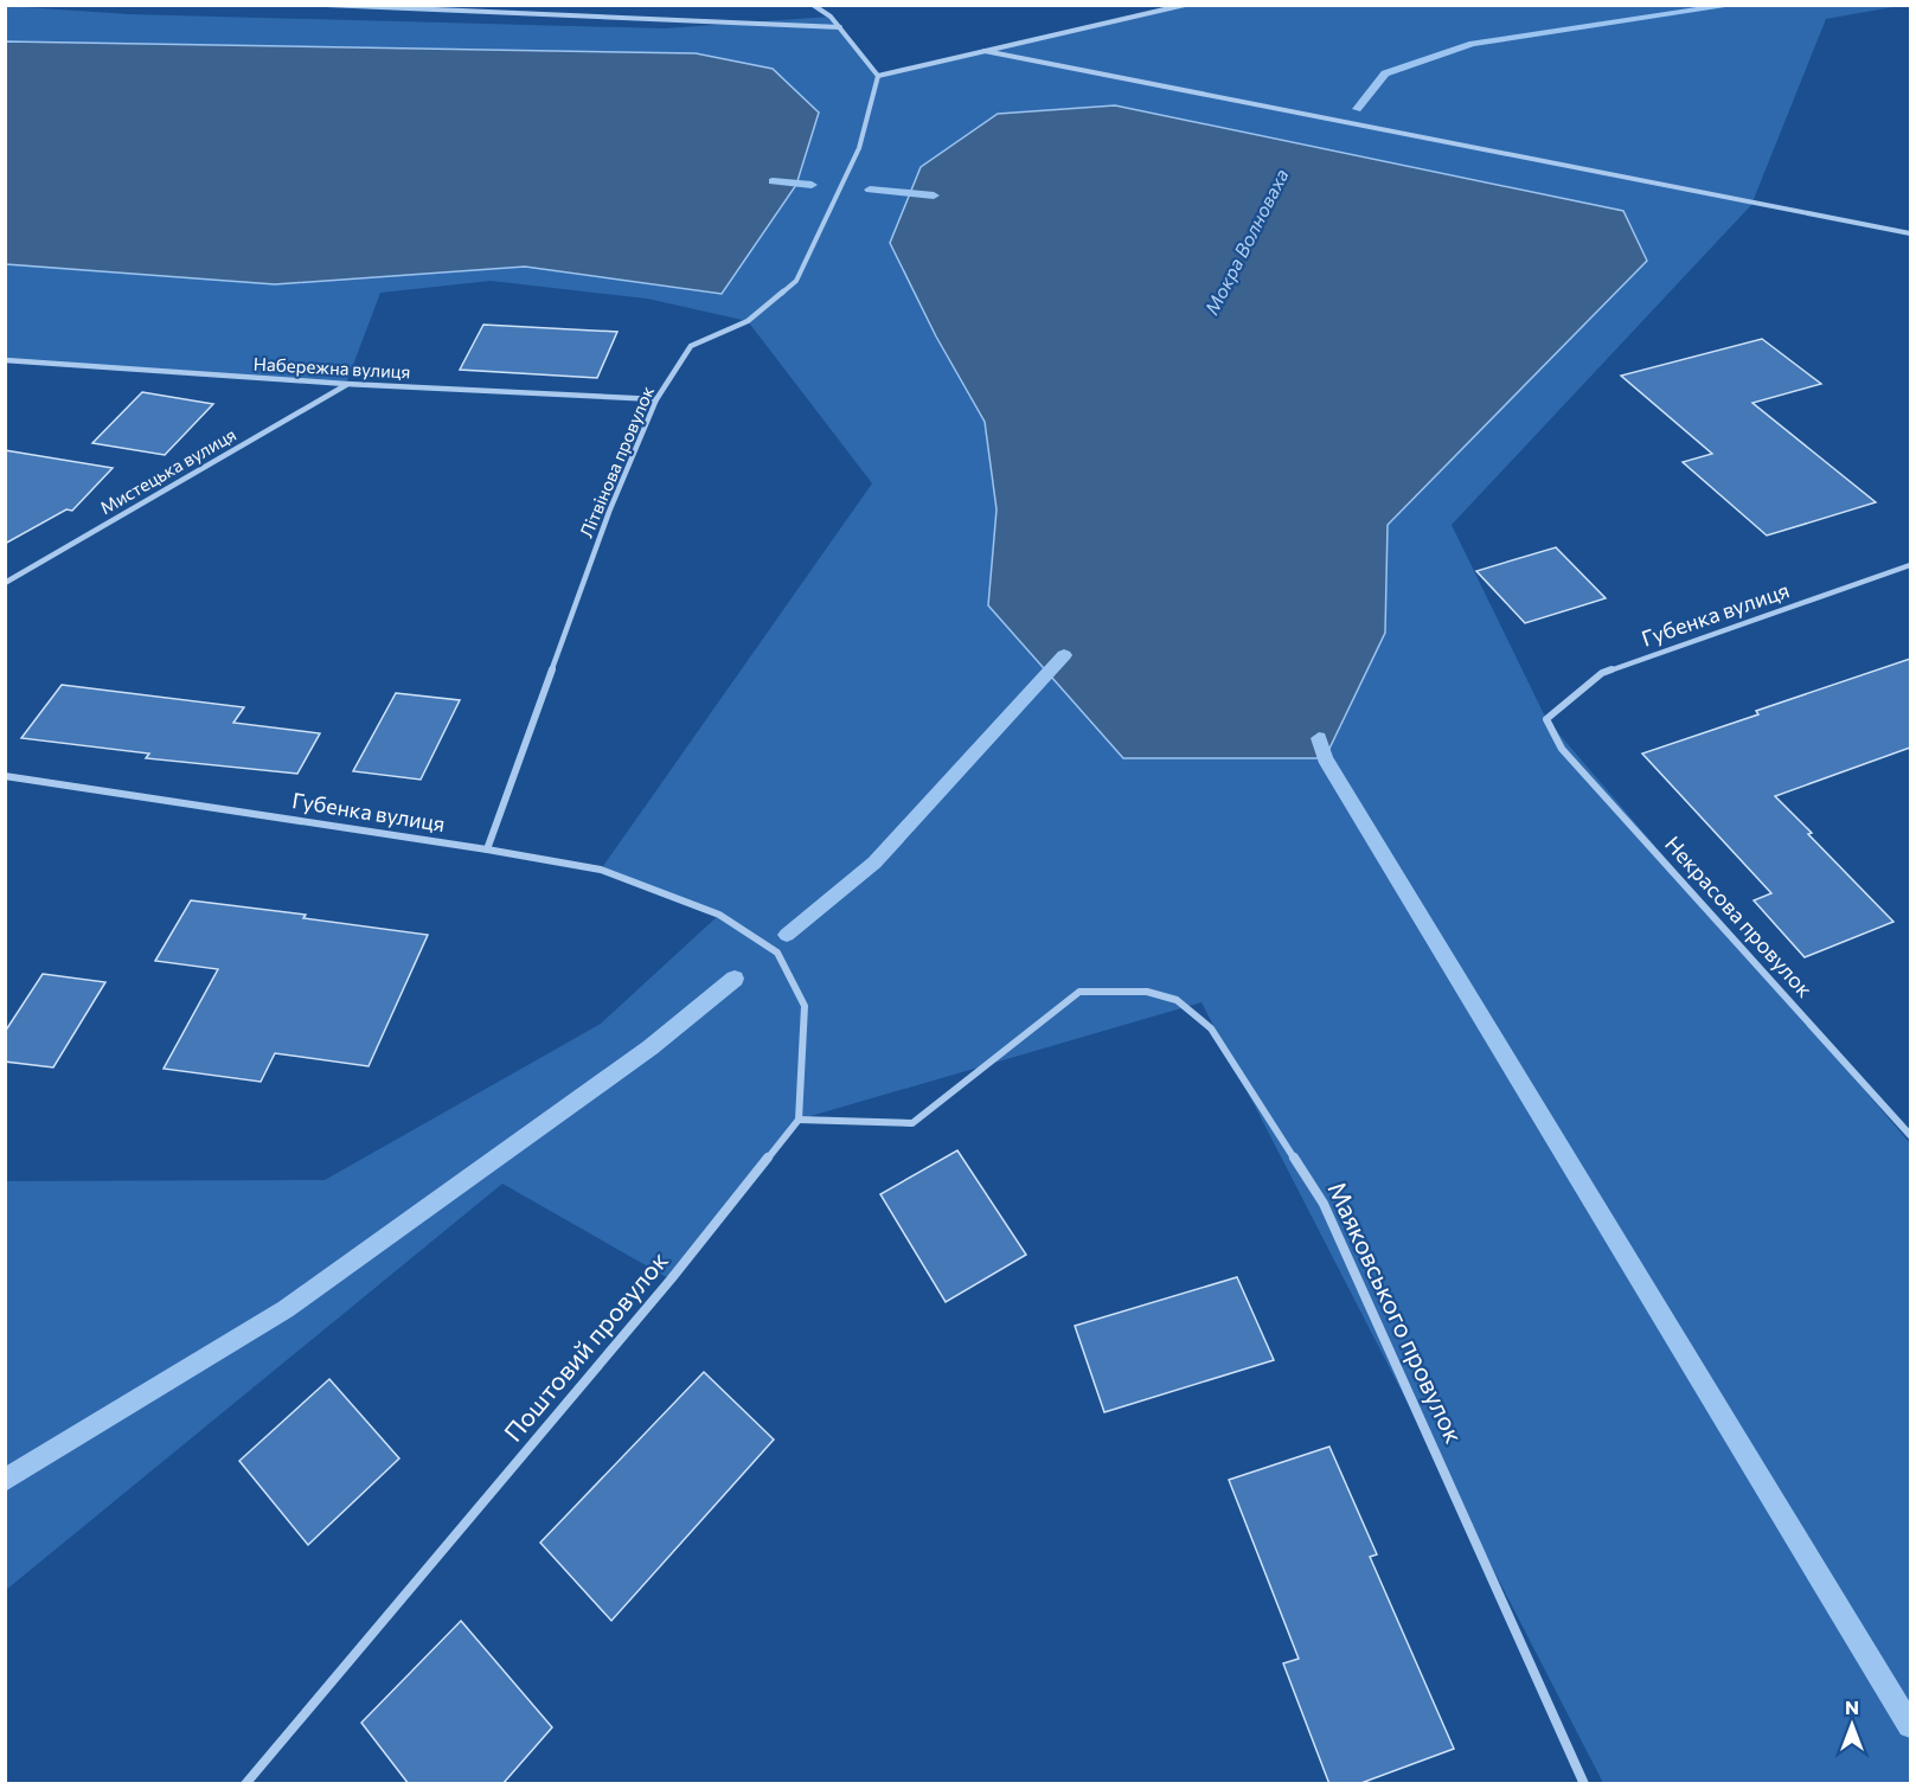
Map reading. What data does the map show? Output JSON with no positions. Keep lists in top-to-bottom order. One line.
{"streets":{"street":["Набережна вулиця","Літвінова провулок","Мистецька вулиця","Губенка вулиця","Некрасова провулок","Маяковського провулок","Поштовий провулок"]},"crossings":[["Набережна вулиця","Літвінова провулок"],["Набережна вулиця","Мистецька вулиця"],["Літвінова провулок","Губенка вулиця"],["Губенка вулиця","Некрасова провулок"],["Губенка вулиця","Маяковського провулок"],["Губенка вулиця","Поштовий провулок"],["Маяковського провулок","Поштовий провулок"]],"water":["Мокра Волноваха"],"north":"top"}
